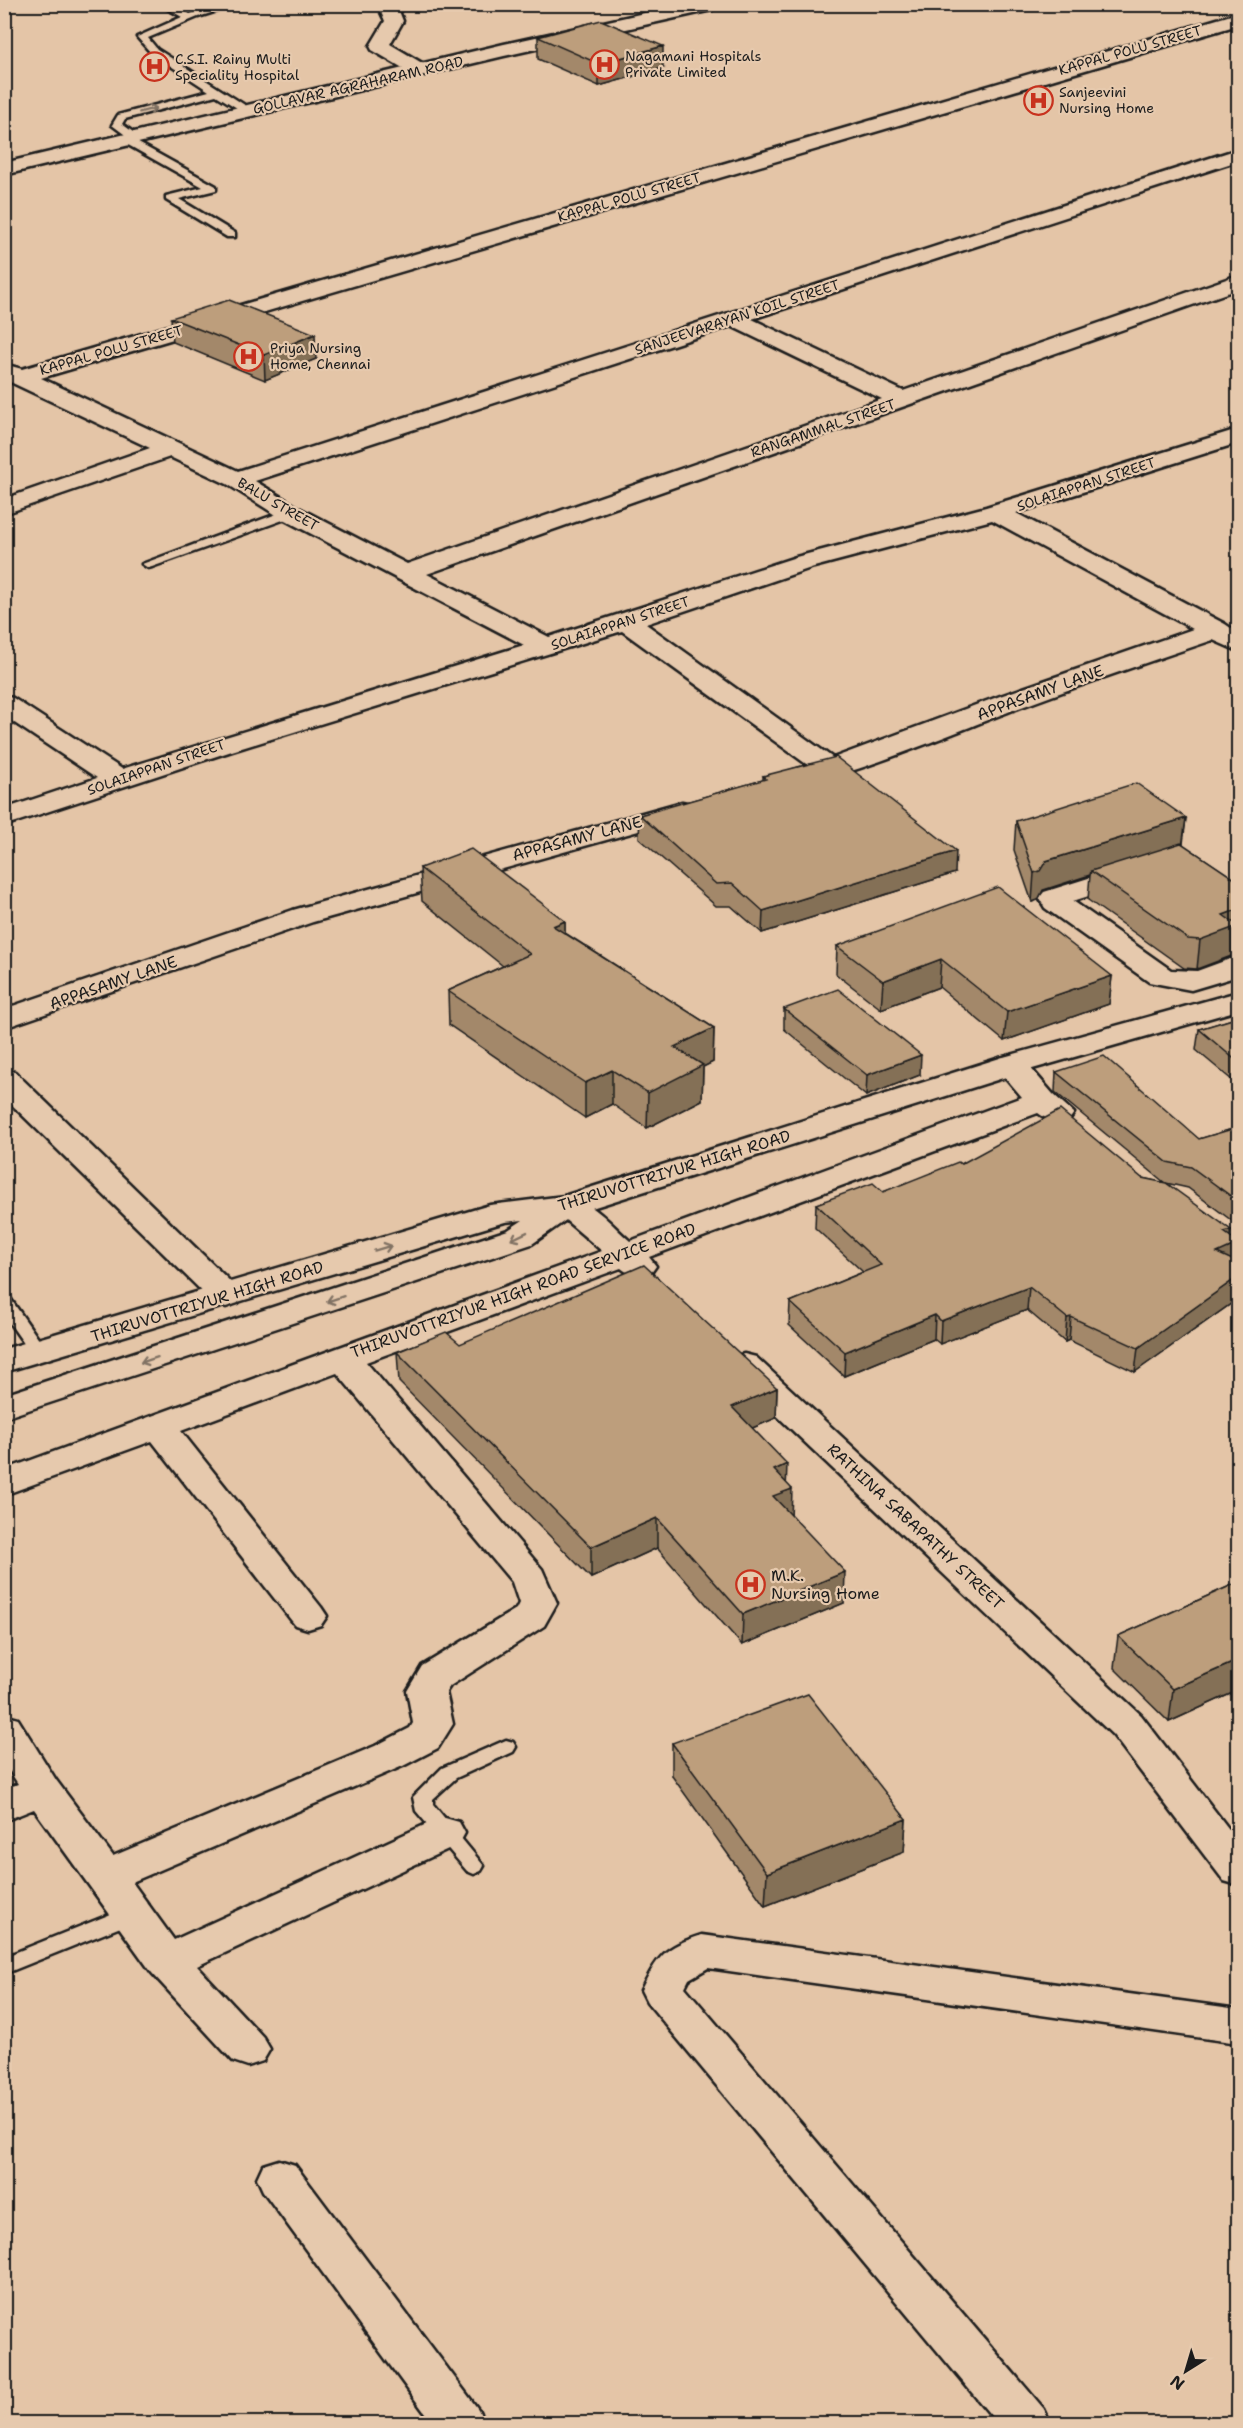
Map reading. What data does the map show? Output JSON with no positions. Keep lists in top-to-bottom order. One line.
{"streets":{"street":["KAPPAL POLU STREET","GOLLAVAR AGRAHARAM ROAD","SANJEEVARAYAN KOIL STREET","RANGAMMAL STREET","SOLAIAPPAN STREET","BALU STREET","APPASAMY LANE","THIRUVOTTRIYUR HIGH ROAD","THIRUVOTTRIYUR HIGH ROAD SERVICE ROAD","RATHINA SABAPATHY STREET"]},"crossings":[["KAPPAL POLU STREET","BALU STREET"],["SANJEEVARAYAN KOIL STREET","BALU STREET"],["RANGAMMAL STREET","BALU STREET"],["SOLAIAPPAN STREET","BALU STREET"]],"places":{"hospital":["Nagamani Hospitals Private Limited","C.S.I. Rainy Multi Speciality Hospital","Sanjeevini Nursing Home","Priya Nursing Home, Chennai","M.K. Nursing Home"]},"north":"bottom left"}
